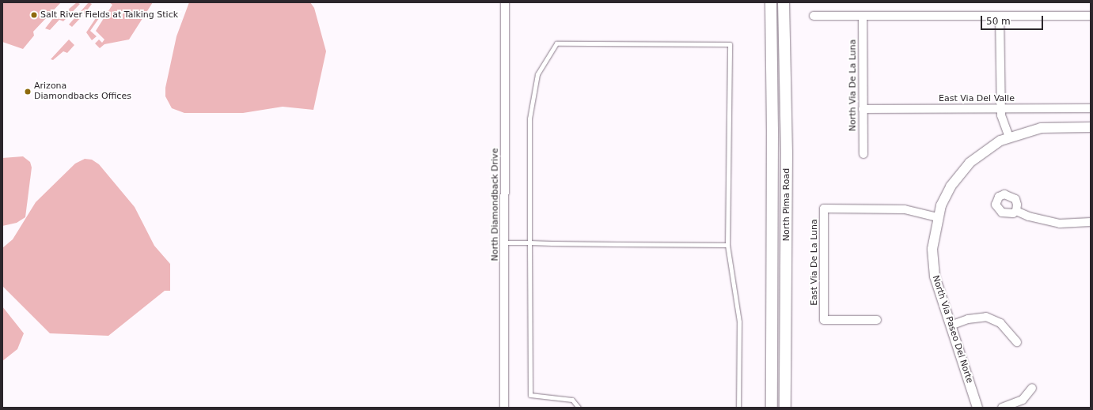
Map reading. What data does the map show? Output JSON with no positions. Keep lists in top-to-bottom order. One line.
{"streets":{"main road":["North Pima Road"],"street":["North Via De La Luna","East Via Del Valle","North Diamondback Drive","East Via De La Luna","North Via Paseo Del Norte"]},"crossings":[["North Via De La Luna","East Via Del Valle"],["East Via De La Luna","North Via Paseo Del Norte"]],"places":["Salt River Fields at Talking Stick","Arizona Diamondbacks Offices"],"scale_bar":"50 m"}
